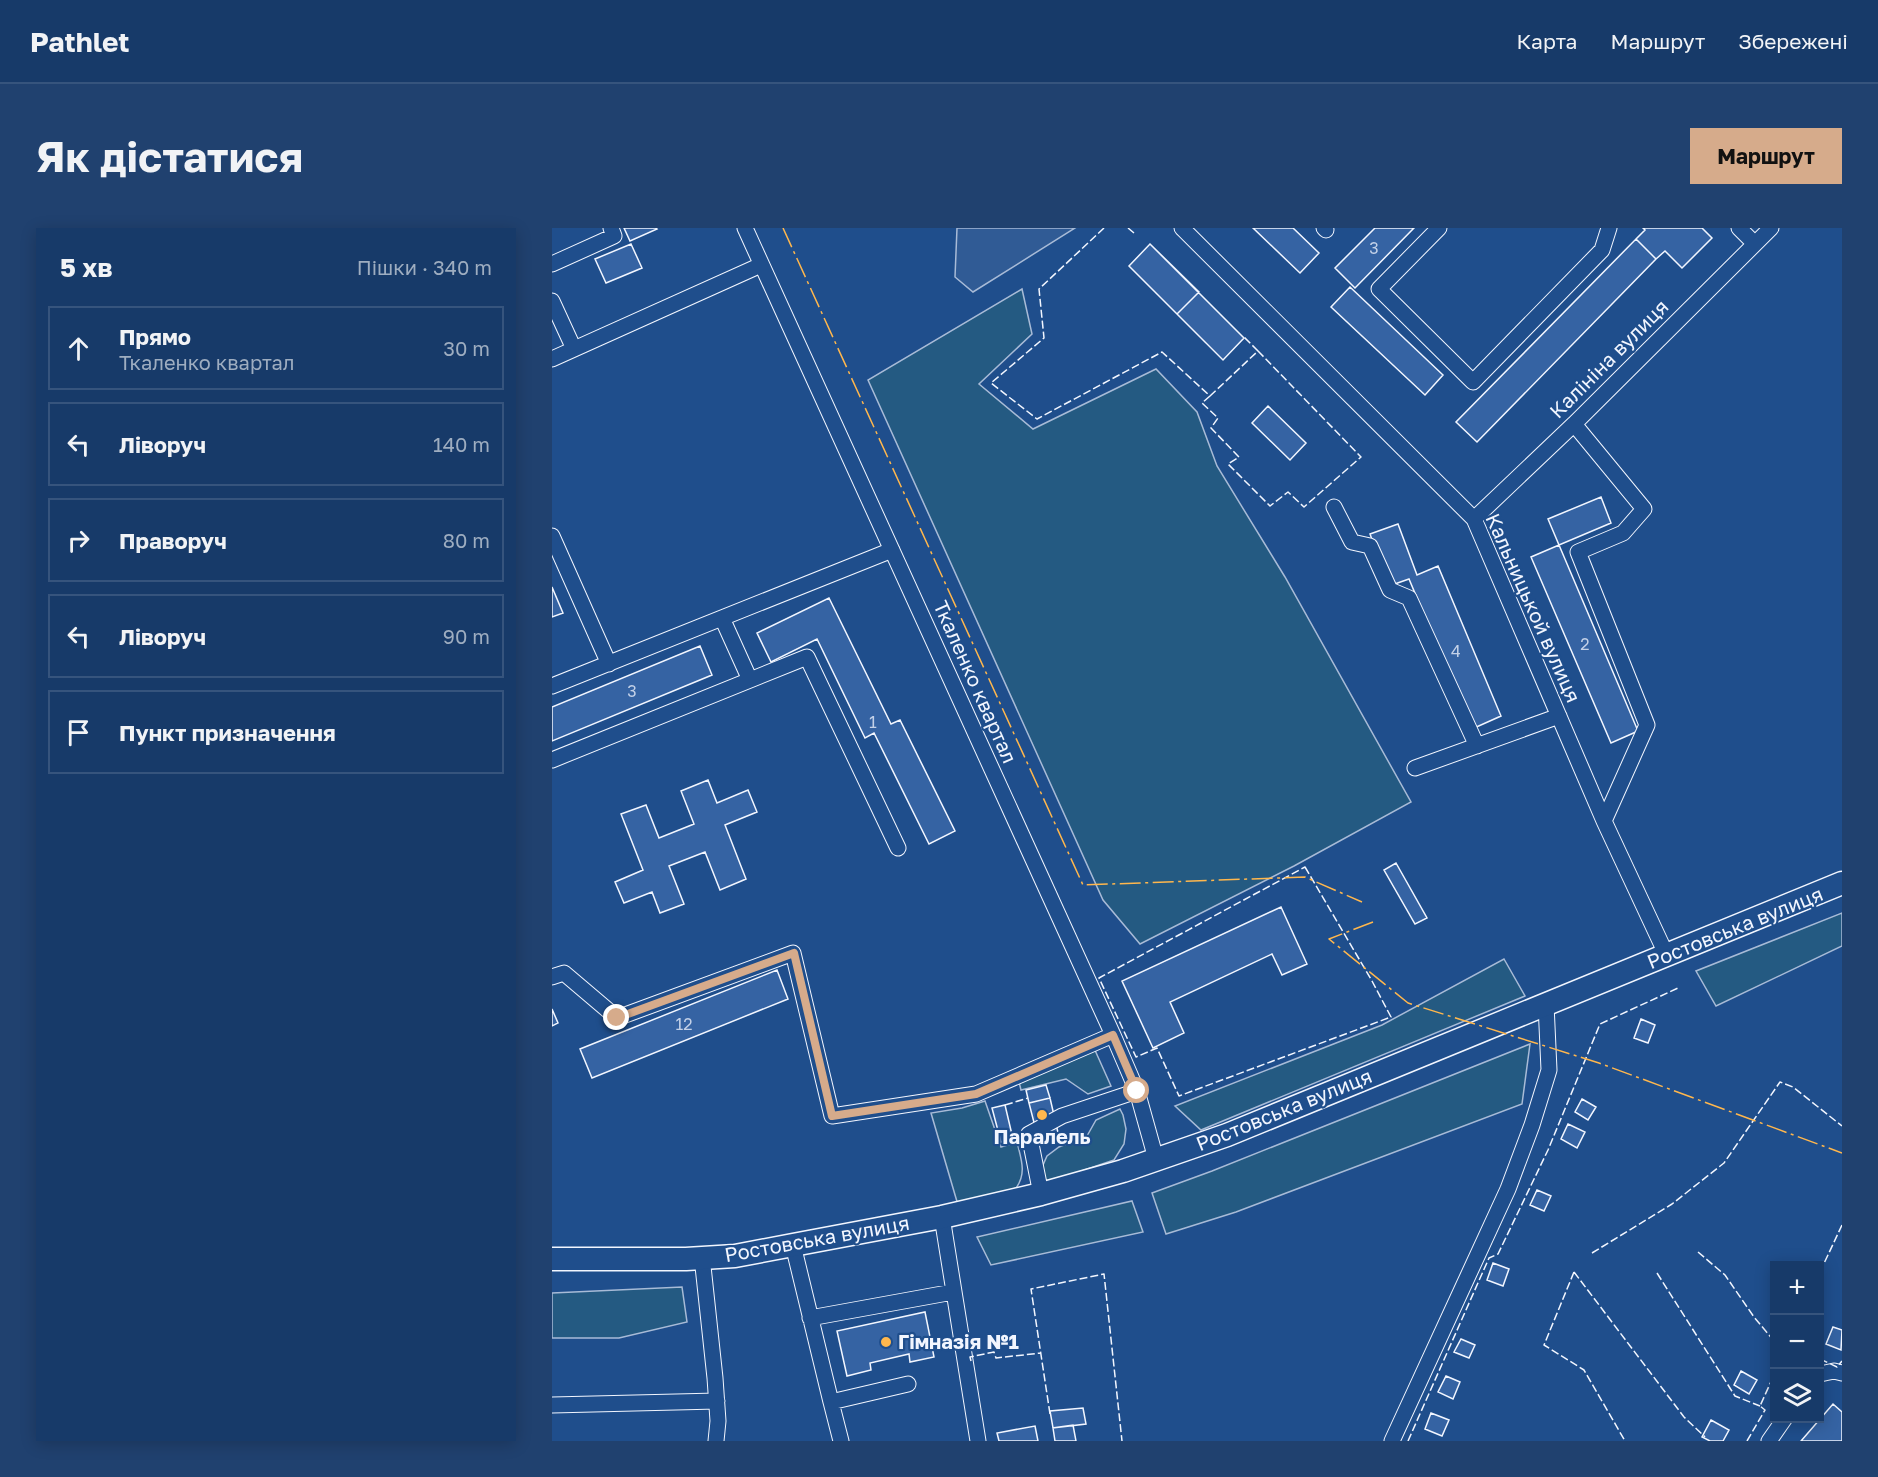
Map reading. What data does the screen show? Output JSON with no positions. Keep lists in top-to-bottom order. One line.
{"streets":{"highway":["Ростовська вулиця"],"street":["Калініна вулиця","Кальницькой вулиця","Ткаленко квартал"]},"crossings":[["Калініна вулиця","Кальницькой вулиця"],["Кальницькой вулиця","Ростовська вулиця"],["Ткаленко квартал","Ростовська вулиця"]],"places":["Паралель","Гімназія №1"],"house_numbers":["3","2","4","3","1","12"],"page":{"header":"Pathlet","nav":["Карта","Маршрут","Збережені"],"buttons":"Маршрут","title":"Як дістатися","heading":["5 хв","Пішки · 340 m"],"list":[["Прямо","Ткаленко квартал","30 m"],["Ліворуч","140 m"],["Праворуч","80 m"],["Ліворуч","90 m"],"Пункт призначення"],"map_buttons":["+","−"]}}
